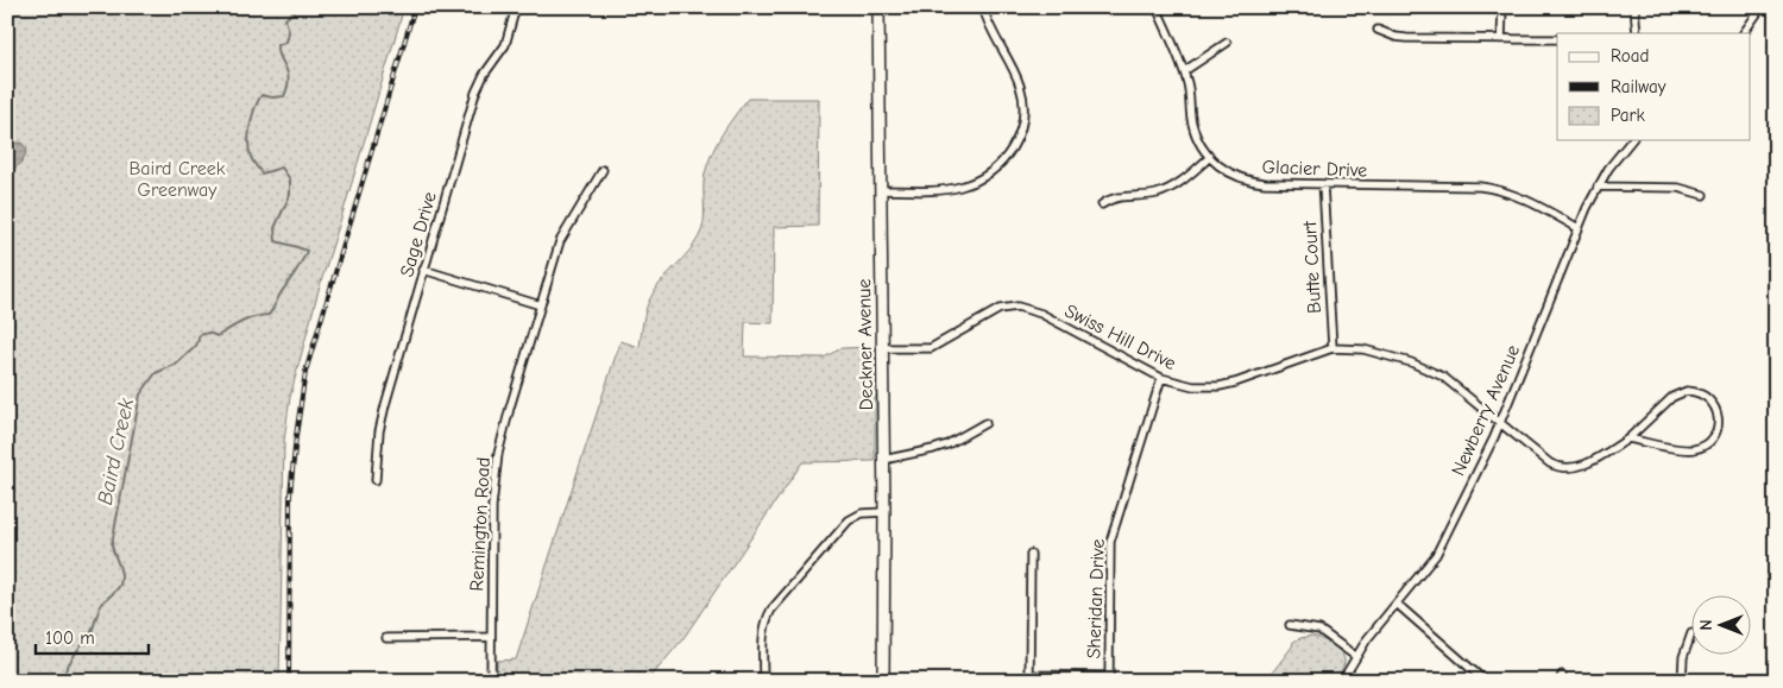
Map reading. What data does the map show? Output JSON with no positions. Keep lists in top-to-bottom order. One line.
{"streets":{"street":["Glacier Drive","Sage Drive","Butte Court","Swiss Hill Drive","Deckner Avenue","Newberry Avenue","Remington Road","Sheridan Drive"]},"crossings":[["Glacier Drive","Butte Court"],["Glacier Drive","Newberry Avenue"],["Butte Court","Swiss Hill Drive"],["Swiss Hill Drive","Deckner Avenue"],["Swiss Hill Drive","Newberry Avenue"],["Swiss Hill Drive","Sheridan Drive"]],"water":["Baird Creek"],"parks":["Baird Creek Greenway"],"legend":["Road","Railway","Park"],"scale_bar":"100 m","north":"left"}
